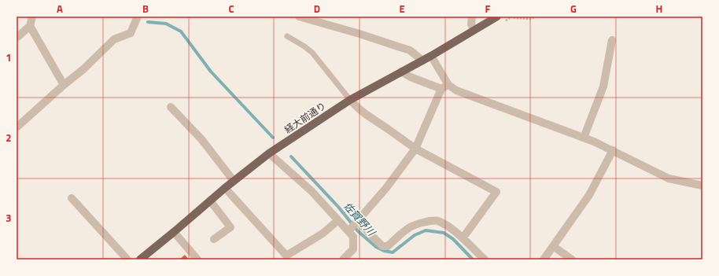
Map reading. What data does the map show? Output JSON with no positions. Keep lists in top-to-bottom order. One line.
{"streets":{"main road":["経大前通り"]},"water":["佐賀野川"],"grid":{"columns":["A","B","C","D","E","F","G","H"],"rows":["1","2","3"]}}
